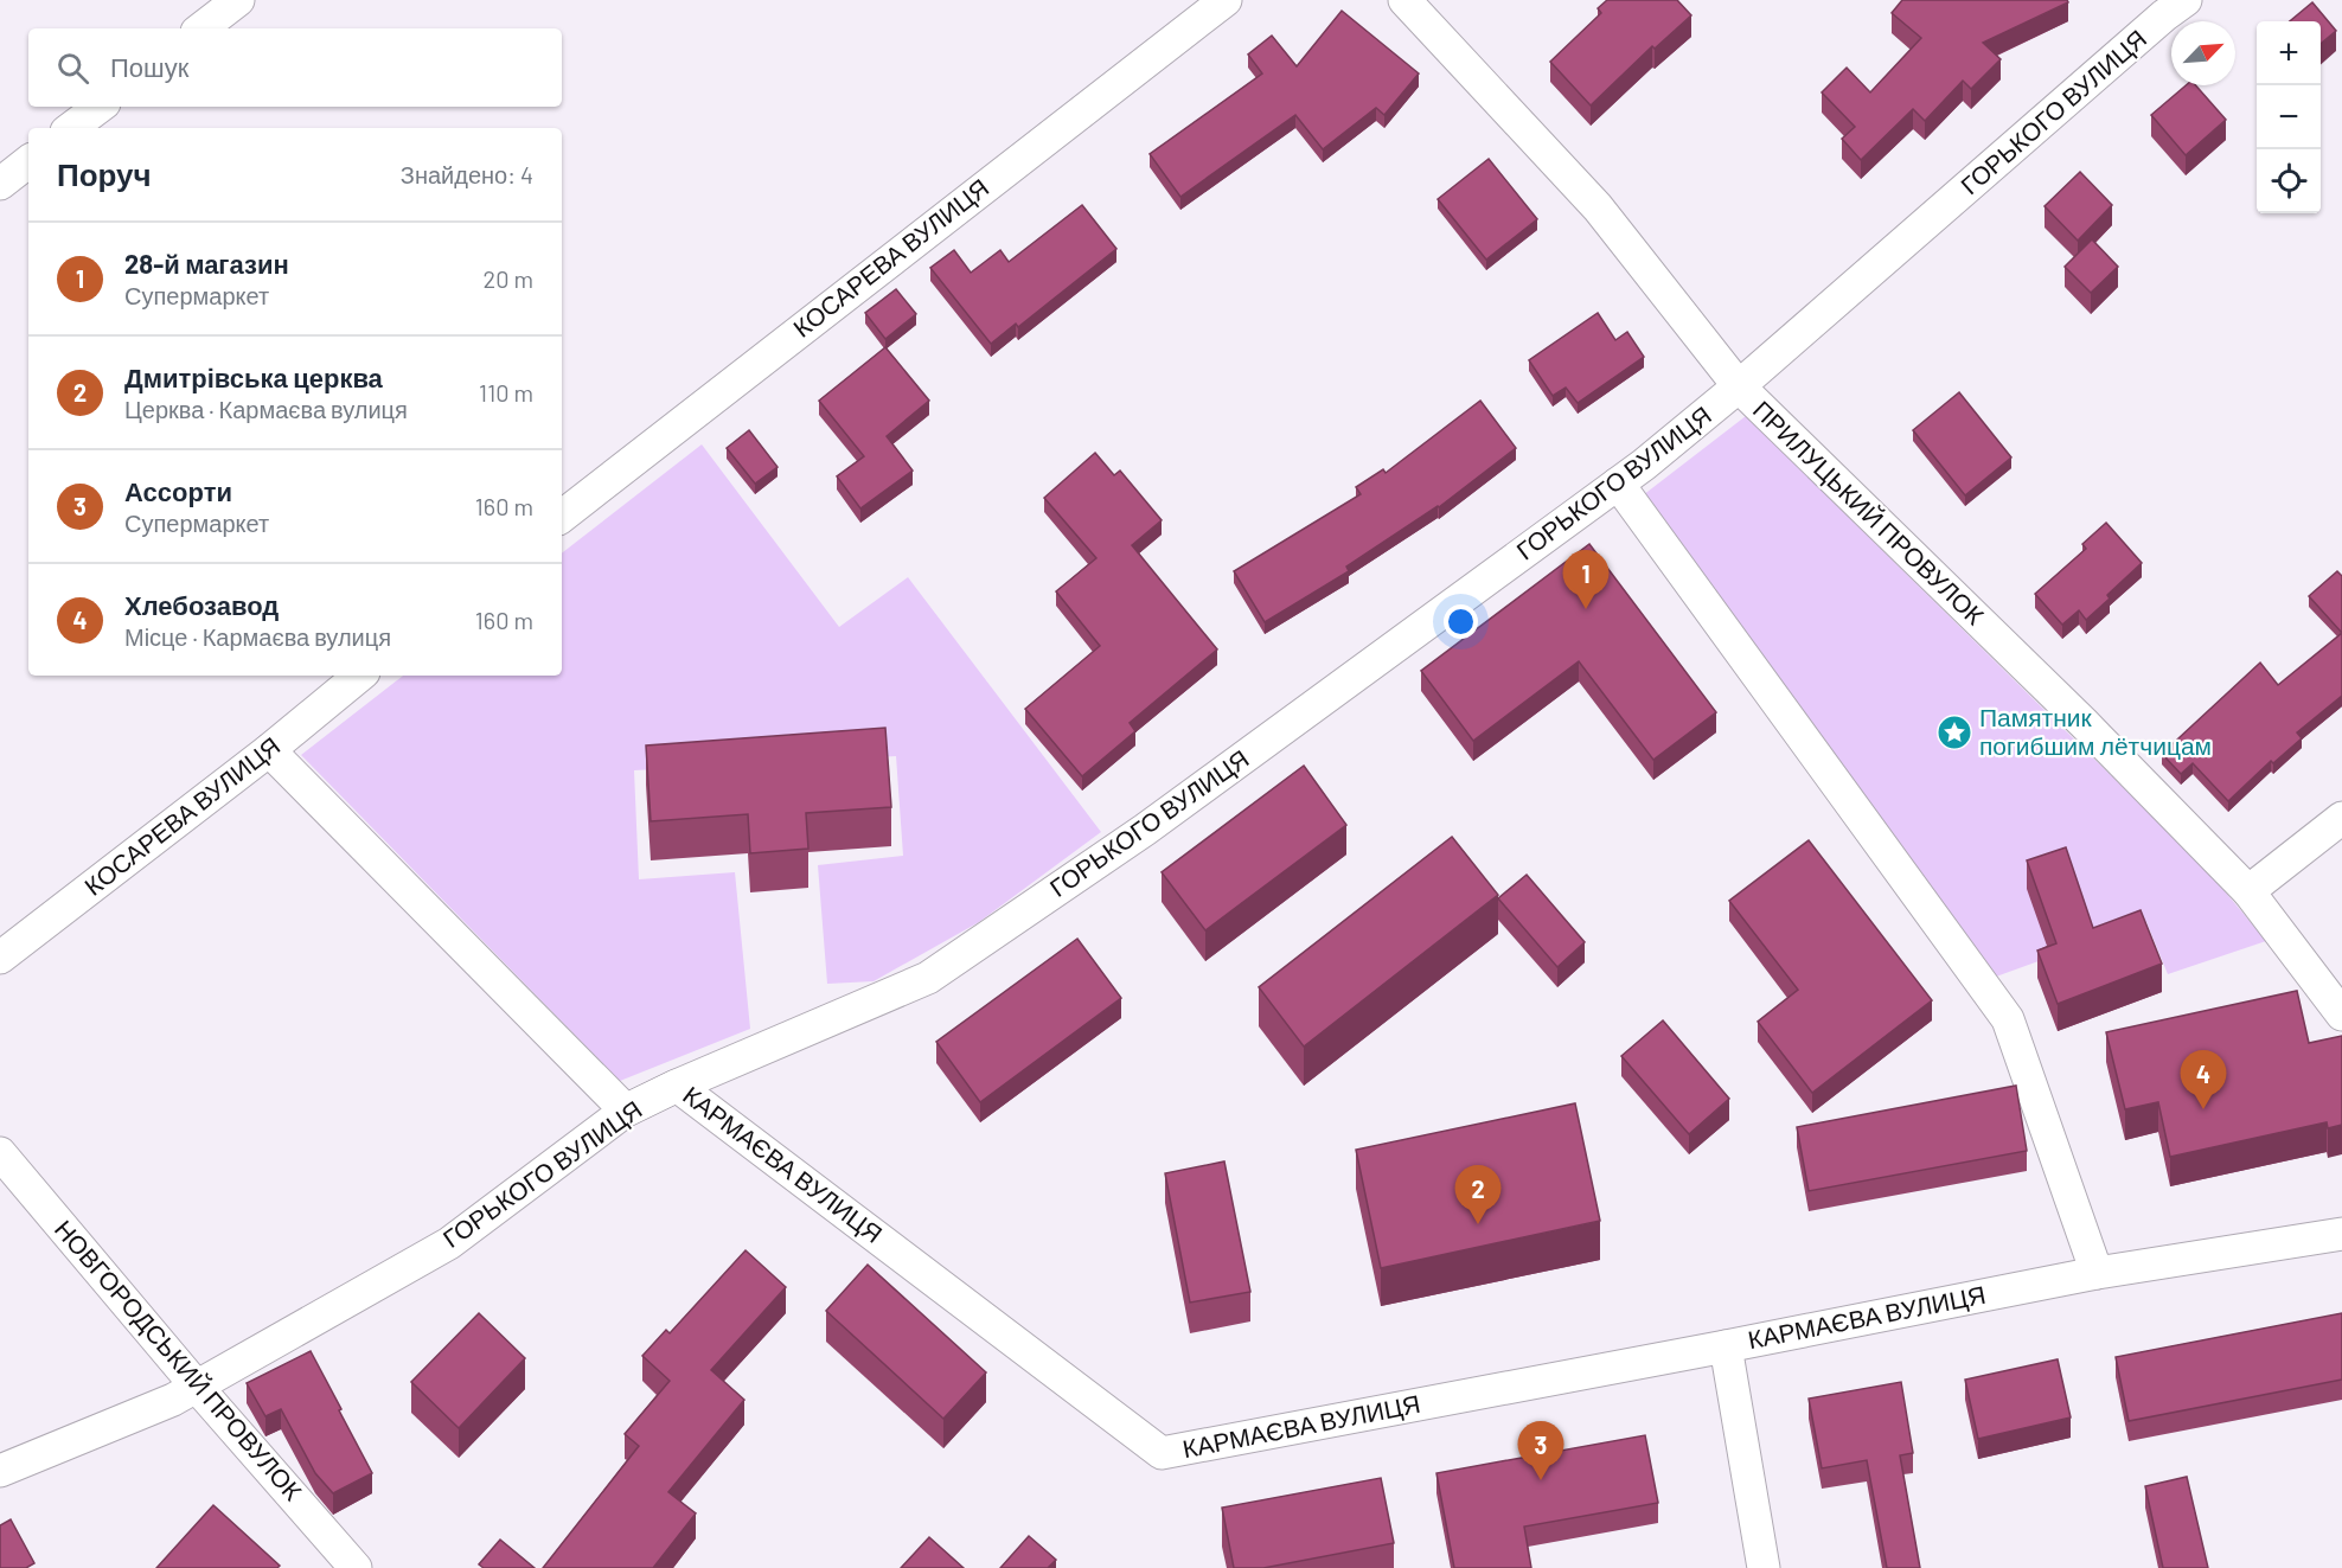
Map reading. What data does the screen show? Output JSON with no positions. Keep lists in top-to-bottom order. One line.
{"streets":{"street":["ГОРЬКОГО ВУЛИЦЯ","КОСАРЕВА ВУЛИЦЯ","ПРИЛУЦЬКИЙ ПРОВУЛОК","КАРМАЄВА ВУЛИЦЯ","НОВГОРОДСЬКИЙ ПРОВУЛОК"]},"crossings":[["ГОРЬКОГО ВУЛИЦЯ","ПРИЛУЦЬКИЙ ПРОВУЛОК"],["ГОРЬКОГО ВУЛИЦЯ","КАРМАЄВА ВУЛИЦЯ"],["ГОРЬКОГО ВУЛИЦЯ","НОВГОРОДСЬКИЙ ПРОВУЛОК"]],"places":{"place":["Памятник погибшим лётчицам"]},"north":"top right","page":{"map_buttons":["+","−"],"search":"Пошук","heading":["Поруч","Знайдено: 4"],"list":[{"mark":"1","name":"28-й магазин","note":"Супермаркет","value":"20 m"},{"mark":"2","name":"Дмитрівська церква","note":"Церква · Кармаєва вулиця","value":"110 m"},{"mark":"3","name":"Ассорти","note":"Супермаркет","value":"160 m"},{"mark":"4","name":"Хлебозавод","note":"Місце · Кармаєва вулиця","value":"160 m"}],"pins":["1","4","2","3"]}}
